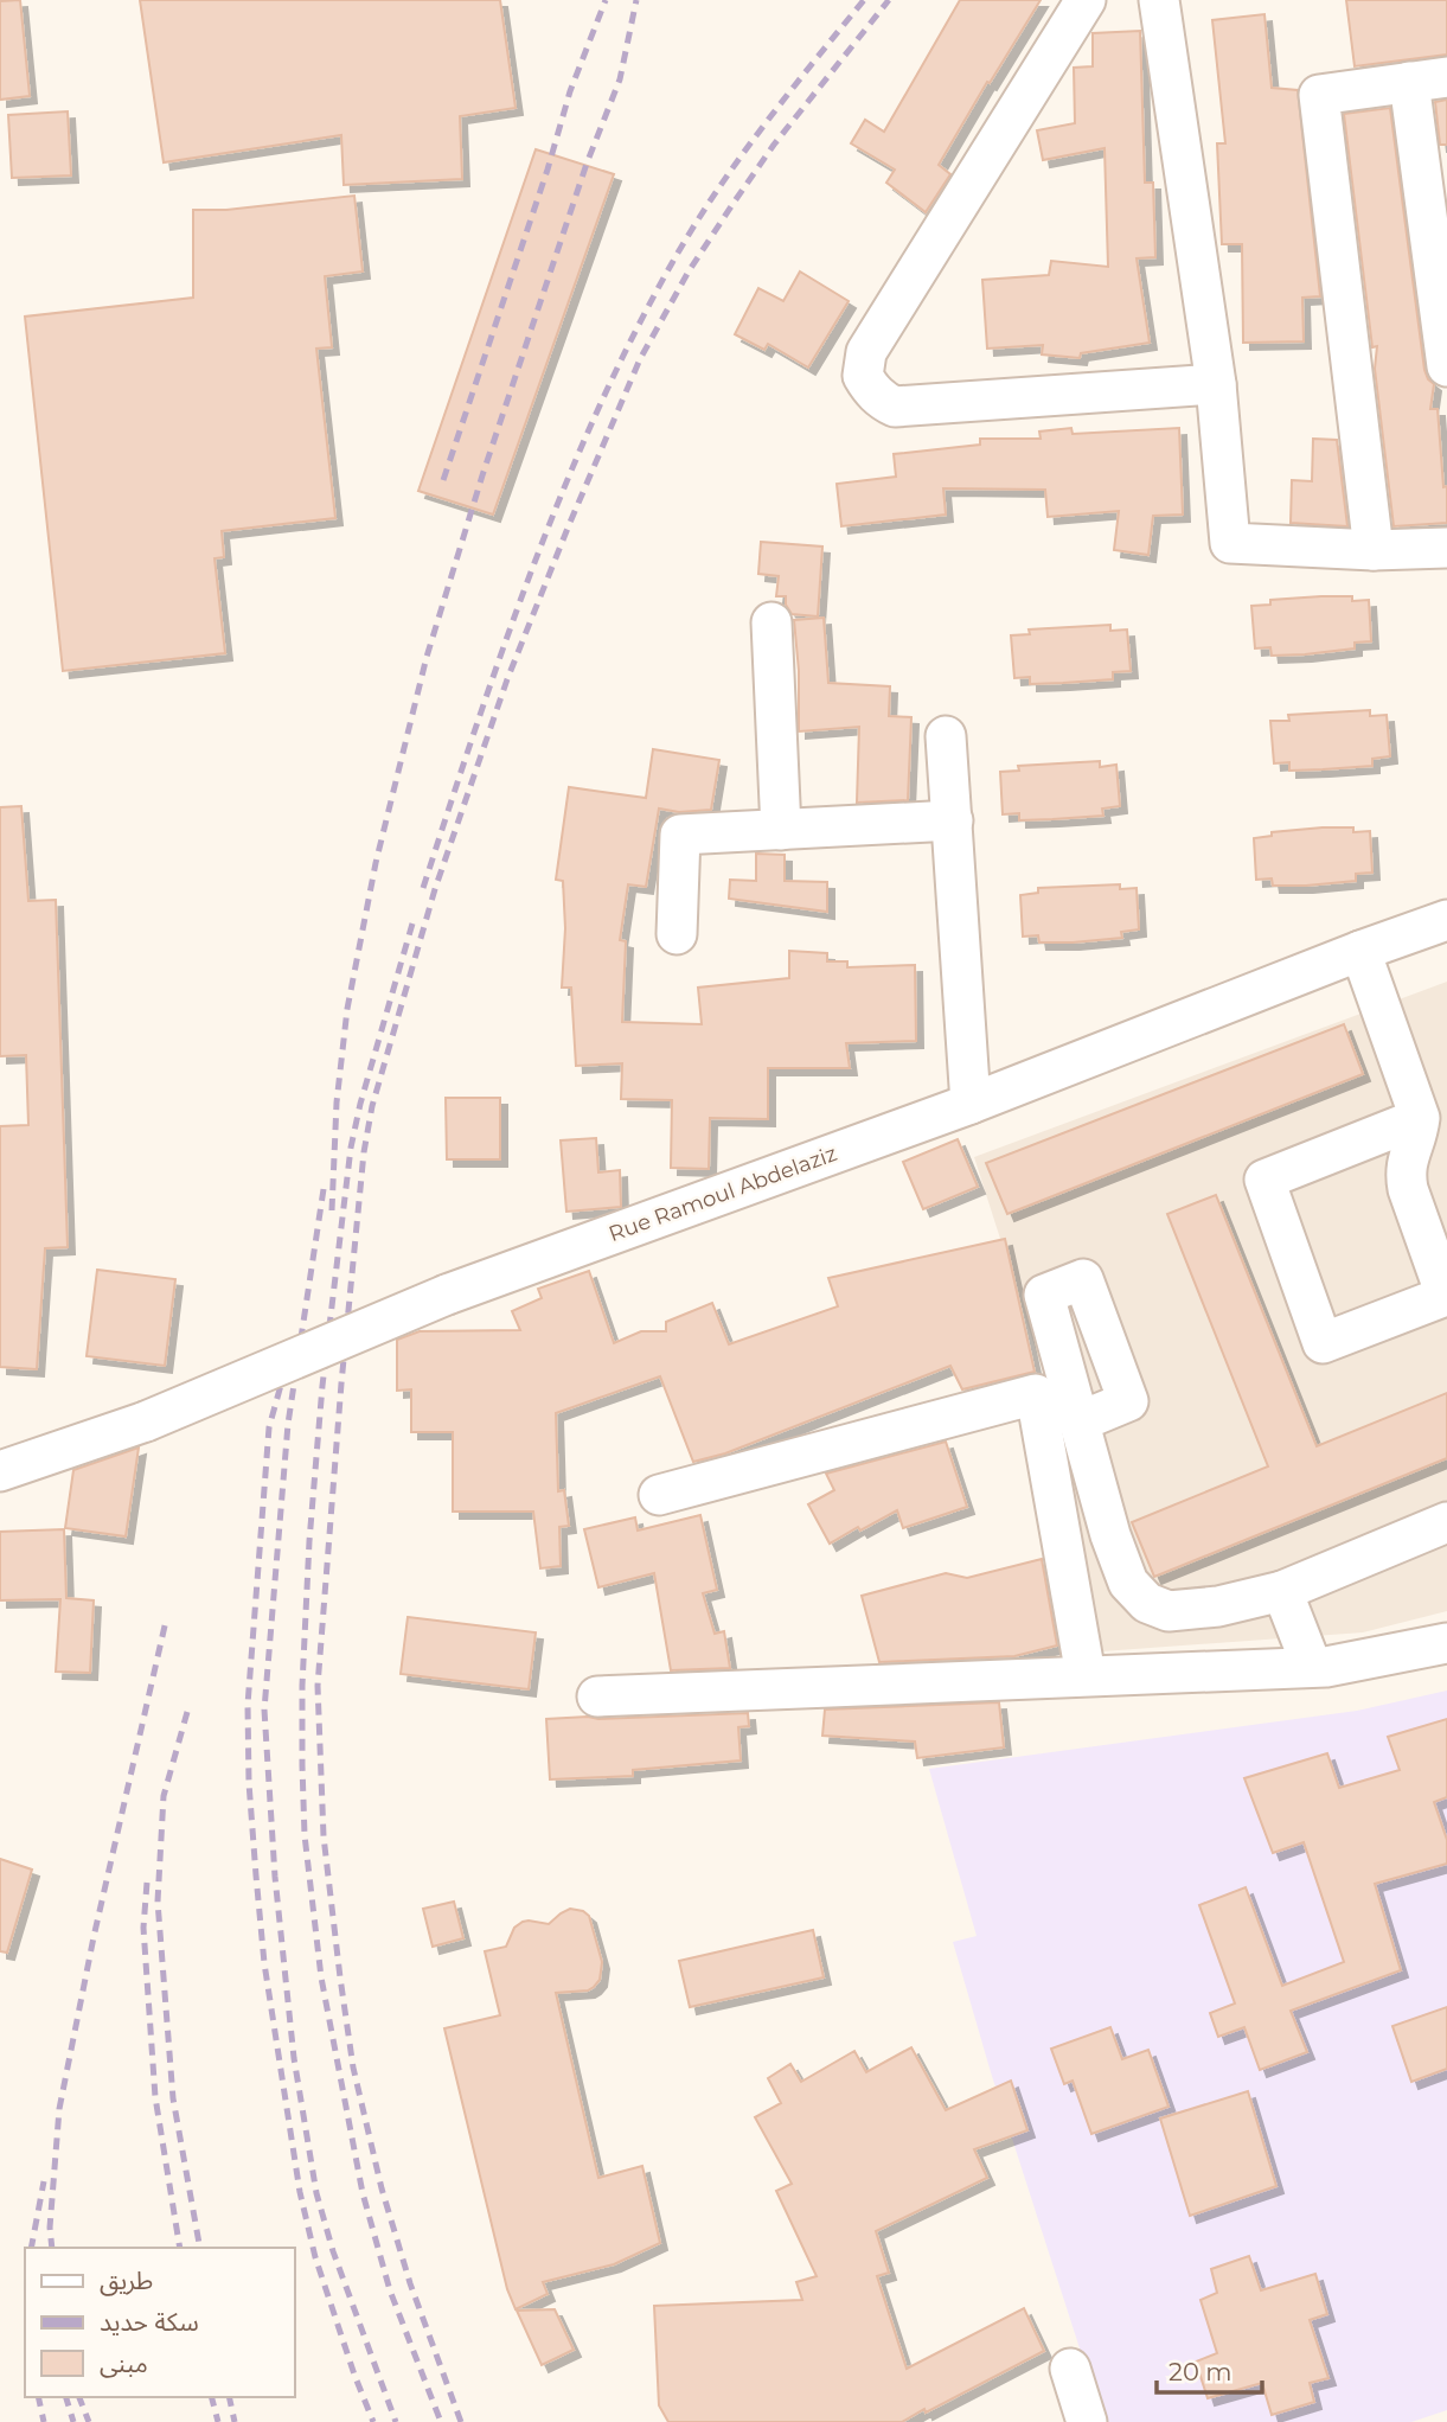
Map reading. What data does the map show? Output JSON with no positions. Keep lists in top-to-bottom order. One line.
{"streets":{"street":["Rue Ramoul Abdelaziz"]},"legend":["طريق","سكة حديد","مبنى"],"scale_bar":"20 m"}
